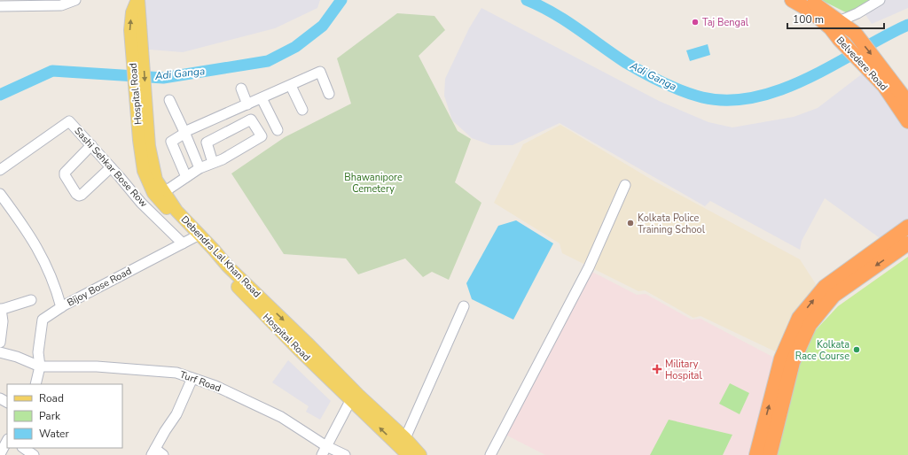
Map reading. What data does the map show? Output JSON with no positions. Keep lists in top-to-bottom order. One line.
{"streets":{"highway":["Belvedere Road"],"main road":["Hospital Road","Debendra Lal Khan Road"],"street":["Sashi Sehkar Bose Row","Bijoy Bose Road","Turf Road"]},"crossings":[["Hospital Road","Sashi Sehkar Bose Row"],["Hospital Road","Debendra Lal Khan Road"],["Hospital Road","Bijoy Bose Road"],["Sashi Sehkar Bose Row","Debendra Lal Khan Road"],["Sashi Sehkar Bose Row","Bijoy Bose Road"],["Debendra Lal Khan Road","Bijoy Bose Road"],["Bijoy Bose Road","Turf Road"]],"one_way":["Hospital Road","Debendra Lal Khan Road"],"water":["Adi Ganga"],"parks":["Bhawanipore Cemetery"],"places":{"other":["Taj Bengal","Kolkata Police Training School","Kolkata Race Course"],"health":["Military Hospital"]},"legend":["Road","Park","Water"],"scale_bar":"100 m"}
